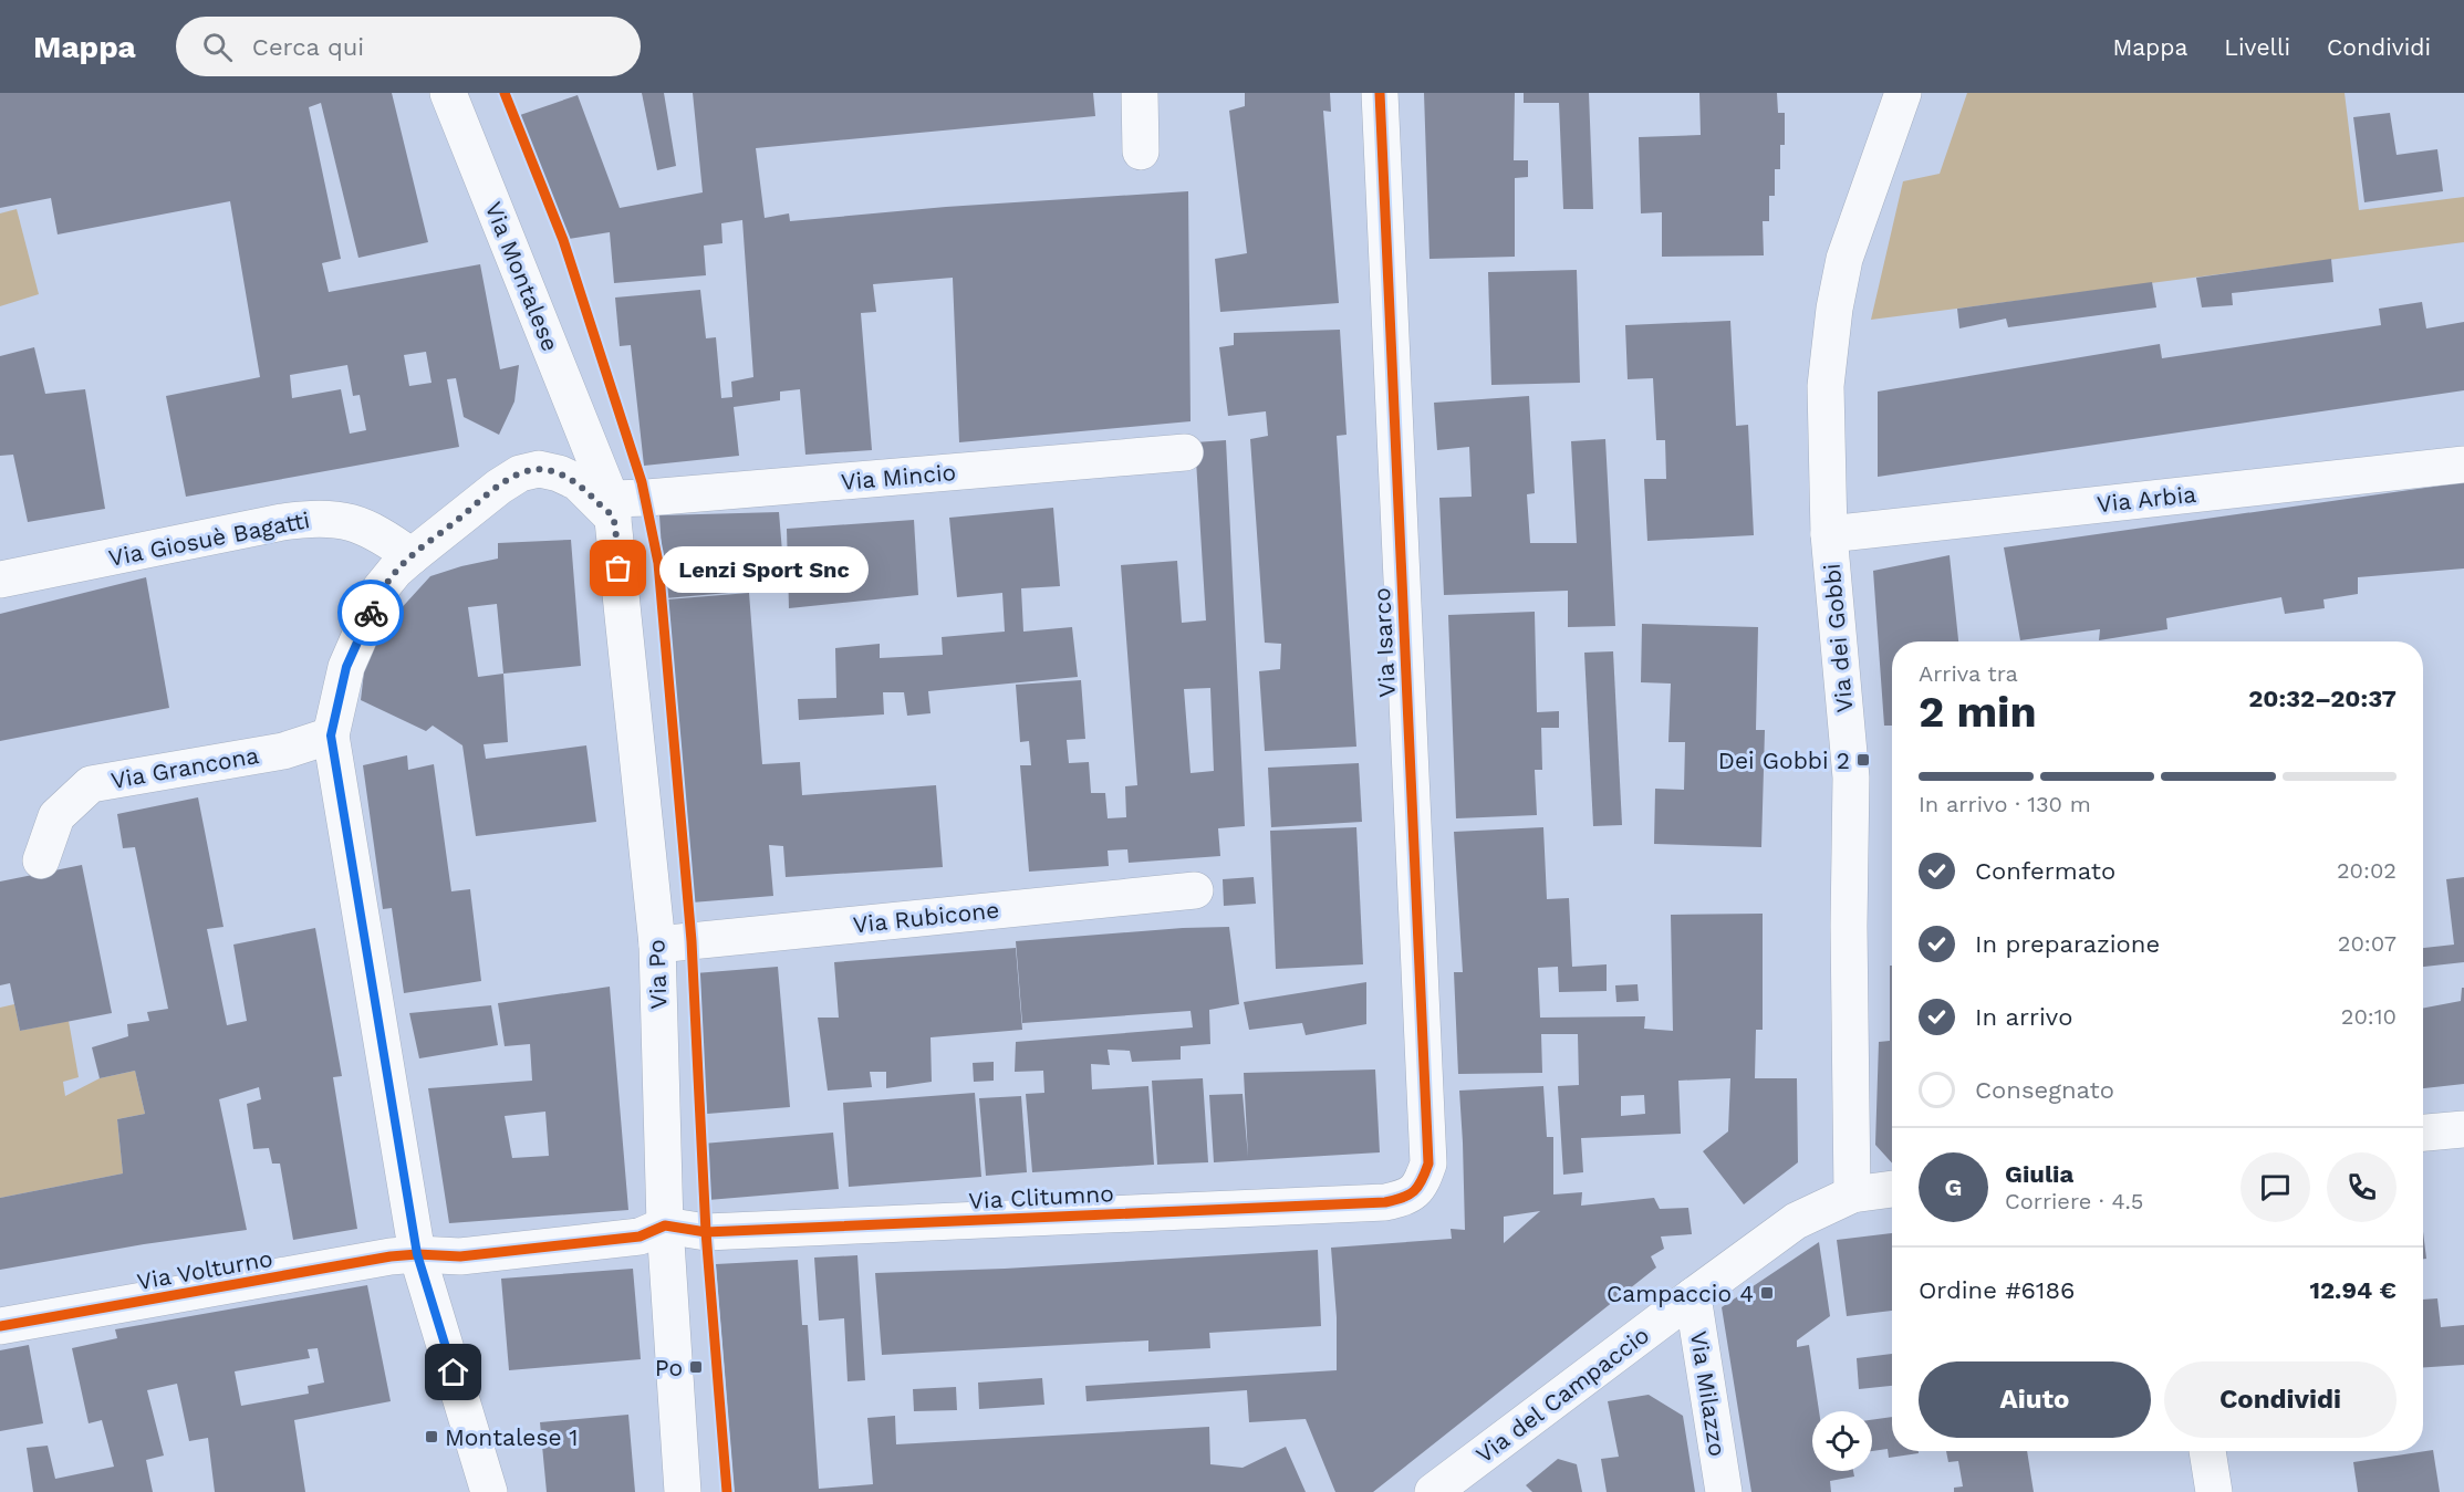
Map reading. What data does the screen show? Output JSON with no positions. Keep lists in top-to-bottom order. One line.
{"streets":{"street":["Via Montalese","Via Mincio","Via Arbia","Via Giosuè Bagatti","Via dei Gobbi","Via Isarco","Via Grancona","Via Rubicone","Via Po","Via Clitumno","Via Volturno","Via Milazzo","Via del Campaccio"]},"crossings":[["Via Montalese","Via Po"],["Via Mincio","Via Po"],["Via Arbia","Via dei Gobbi"],["Via dei Gobbi","Via del Campaccio"],["Via Isarco","Via Clitumno"],["Via Rubicone","Via Po"],["Via Po","Via Clitumno"],["Via Po","Via Volturno"],["Via Clitumno","Via Volturno"],["Via Milazzo","Via del Campaccio"]],"places":{"other":["Lenzi Sport Snc"],"transit":["Dei Gobbi 2","Campaccio 4","Po","Montalese 1"]},"page":{"header":"Mappa","search":"Cerca qui","nav":["Mappa","Livelli","Condividi"],"bubble":"Lenzi Sport Snc","heading":["2 min","Arriva tra","20:32–20:37"],"panel":["Giulia","Corriere · 4.5","Ordine #6186","12.94 €"],"bar":"In arrivo · 130 m","list":[["Confermato","20:02"],["In preparazione","20:07"],["In arrivo","20:10"],"Consegnato"],"round":"G","buttons":["Aiuto","Condividi"]}}
